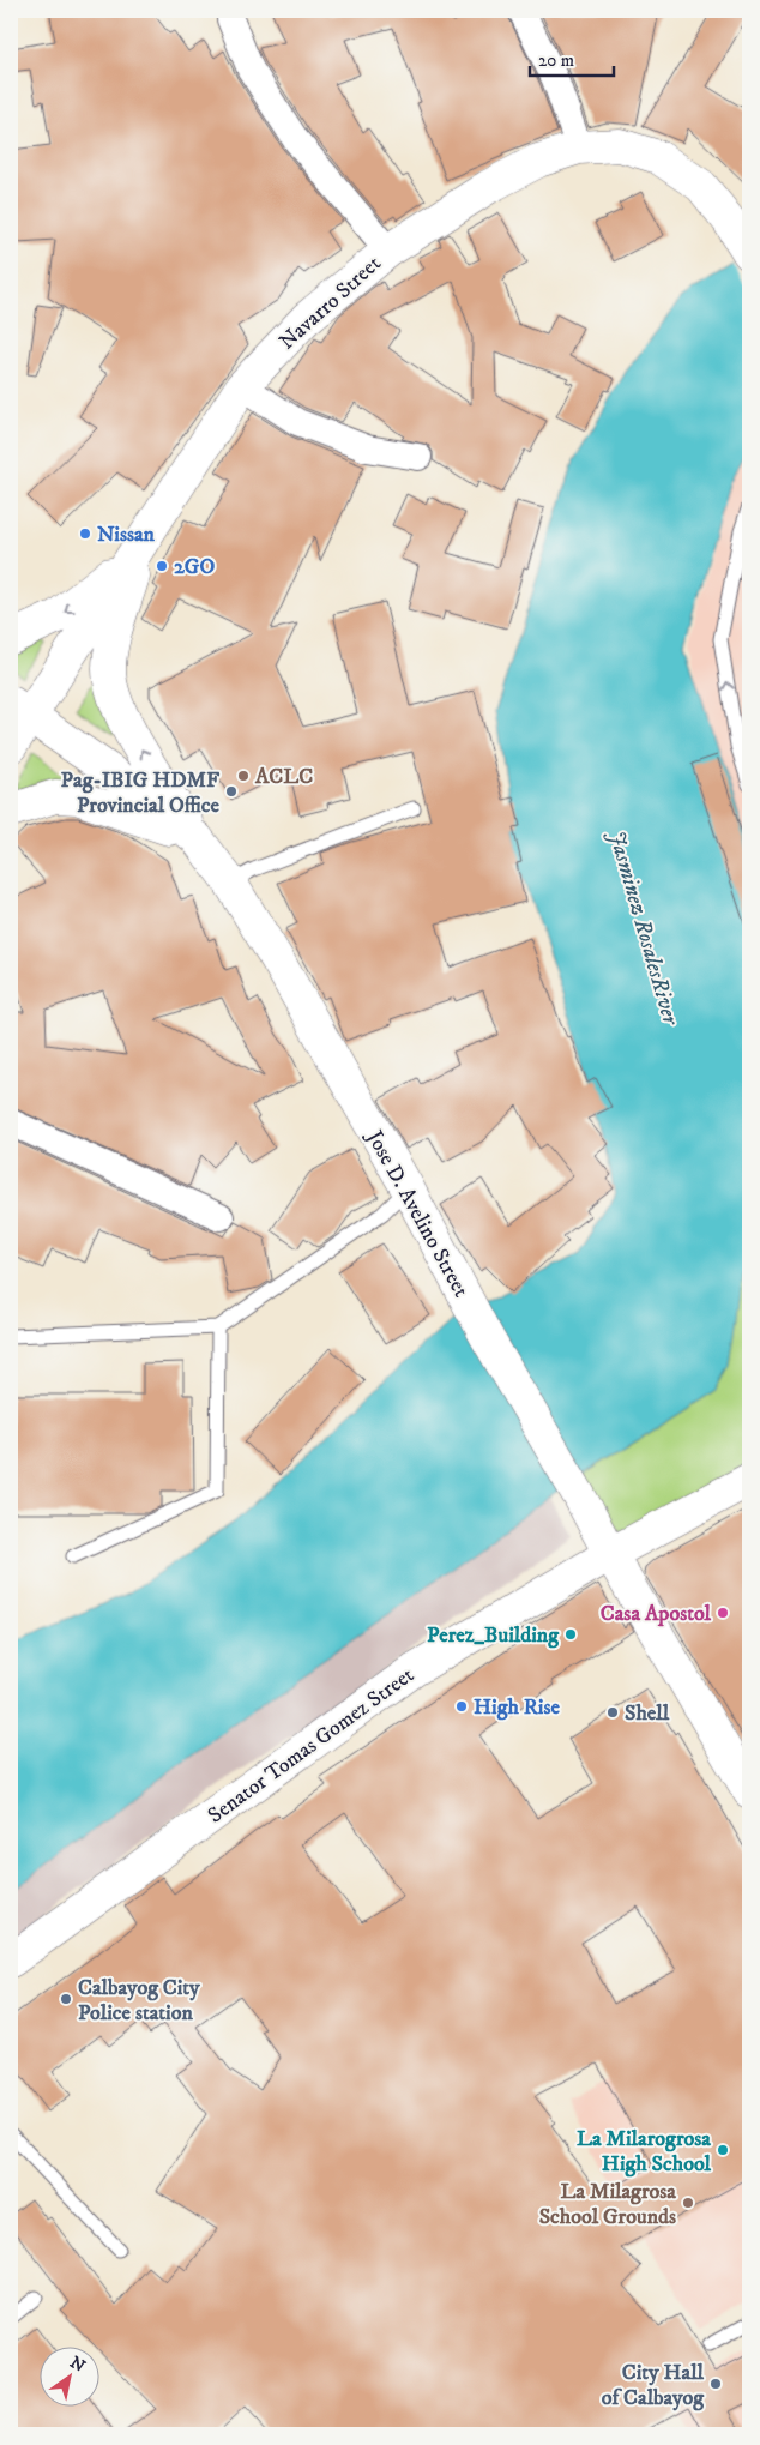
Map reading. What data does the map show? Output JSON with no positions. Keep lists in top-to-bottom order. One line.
{"streets":{"main road":["Navarro Street","Jose D. Avelino Street","Senator Tomas Gomez Street"]},"crossings":[["Navarro Street","Jose D. Avelino Street"],["Jose D. Avelino Street","Senator Tomas Gomez Street"]],"water":["Jasminez RosalesRiver"],"places":["Nissan","2GO","ACLC","Pag-IBIG HDMF Provincial Office","Casa Apostol","Perez_Building","High Rise","Shell","Calbayog City Police station","La Milarogrosa High School","La Milagrosa School Grounds","City Hall of Calbayog"],"scale_bar":"20 m","north":"top right"}
